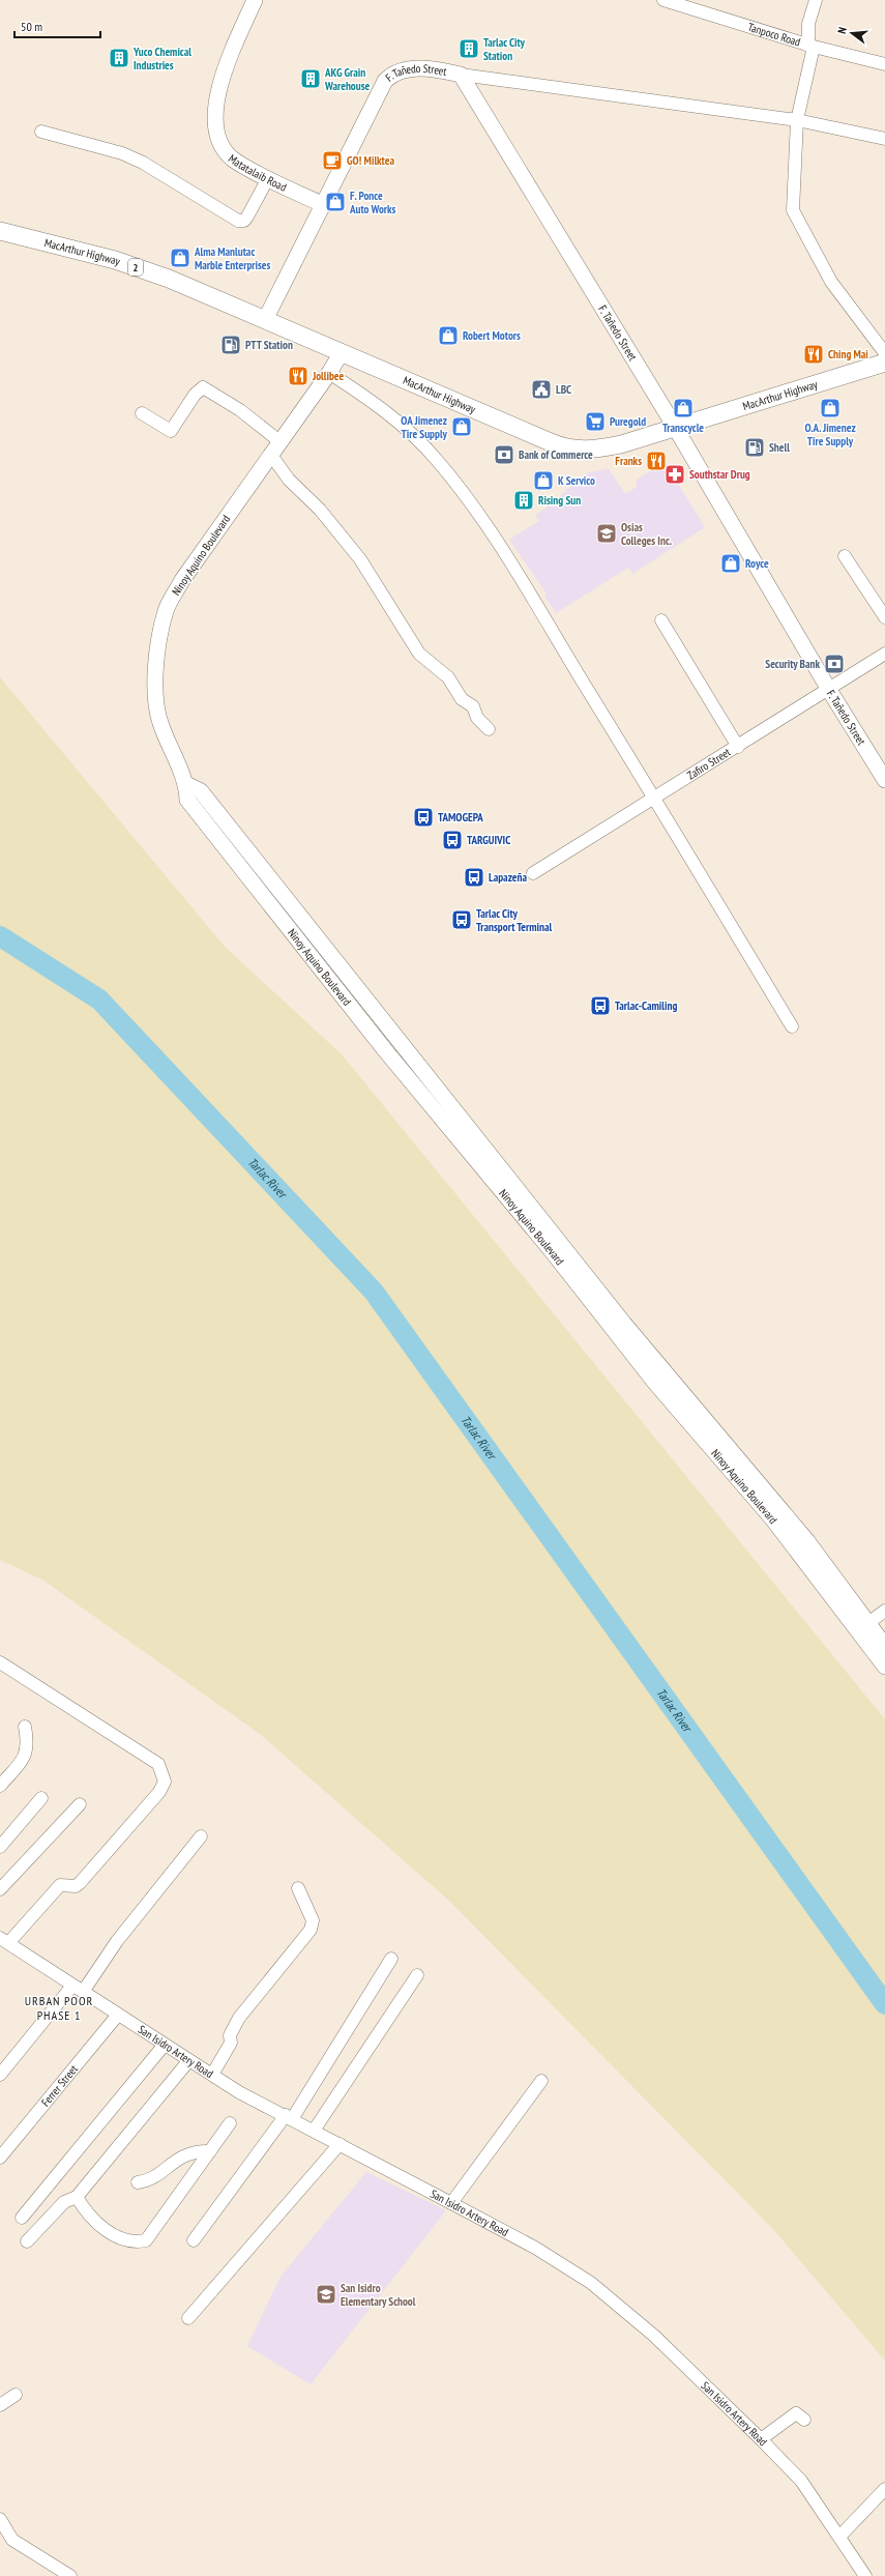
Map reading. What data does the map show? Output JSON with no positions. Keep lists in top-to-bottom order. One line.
{"streets":{"highway":["MacArthur Highway","2"],"main road":["F. Tañedo Street","Matatalaib Road","Ninoy Aquino Boulevard"],"street":["Tanpoco Road","Zafiro Street","San Isidro Artery Road","Ferrer Street"]},"crossings":[["F. Tañedo Street","Matatalaib Road"],["F. Tañedo Street","MacArthur Highway"],["F. Tañedo Street","Zafiro Street"],["MacArthur Highway","Ninoy Aquino Boulevard"],["San Isidro Artery Road","Ferrer Street"]],"districts":["URBAN POOR PHASE 1"],"water":["Tarlac River"],"places":{"building":["Tarlac City Station","Yuco Chemical Industries","AKG Grain Warehouse","Rising Sun"],"cafe":["GO! Milktea"],"shop":["F. Ponce Auto Works","Alma Manlutac Marble Enterprises","Robert Motors","Transcycle","O.A. Jimenez Tire Supply","OA Jimenez Tire Supply","K Servico","Royce"],"fuel station":["PTT Station","Shell"],"restaurant":["Ching Mai","Jollibee","Franks"],"public building":["LBC"],"supermarket":["Puregold"],"bank":["Bank of Commerce","Security Bank"],"pharmacy":["Southstar Drug"],"school or university":["Osias Colleges Inc.","San Isidro Elementary School"],"bus stop":["TAMOGEPA","TARGUIVIC","Lapazeña","Tarlac City Transport Terminal","Tarlac-Camiling"]},"scale_bar":"50 m","north":"left"}
